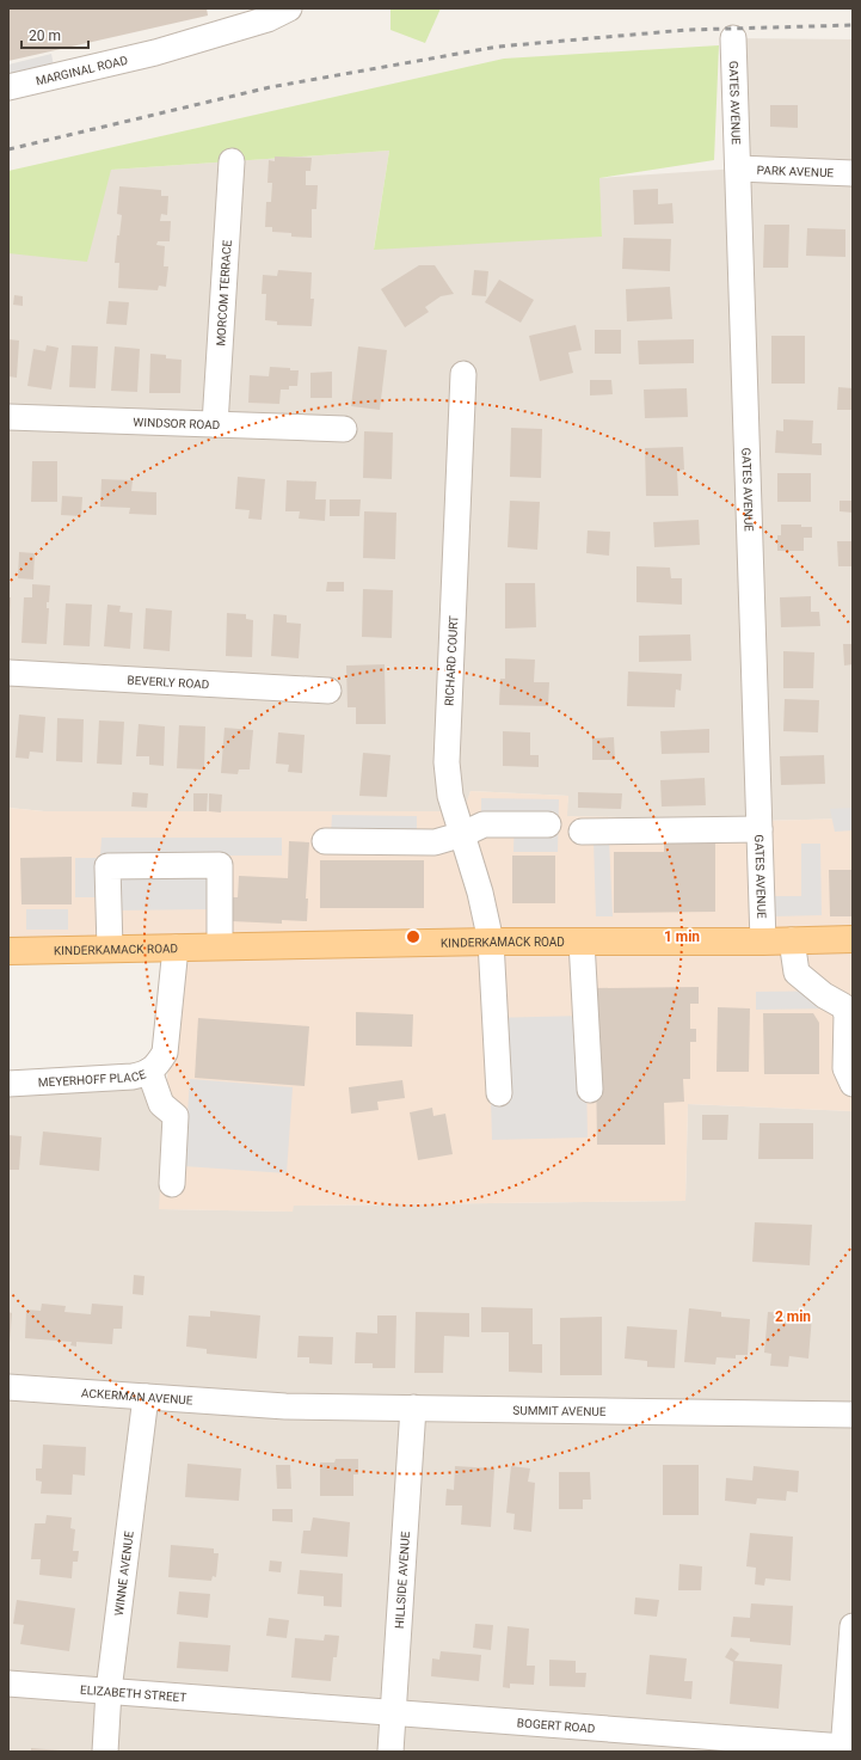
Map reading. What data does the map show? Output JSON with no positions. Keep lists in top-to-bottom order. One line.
{"streets":{"main road":["KINDERKAMACK ROAD"],"street":["MARGINAL ROAD","GATES AVENUE","PARK AVENUE","MORCOM TERRACE","WINDSOR ROAD","RICHARD COURT","BEVERLY ROAD","MEYERHOFF PLACE","ACKERMAN AVENUE","SUMMIT AVENUE","WINNE AVENUE","HILLSIDE AVENUE","ELIZABETH STREET","BOGERT ROAD"]},"crossings":[["GATES AVENUE","PARK AVENUE"],["GATES AVENUE","KINDERKAMACK ROAD"],["MORCOM TERRACE","WINDSOR ROAD"],["RICHARD COURT","KINDERKAMACK ROAD"],["ACKERMAN AVENUE","SUMMIT AVENUE"],["ACKERMAN AVENUE","WINNE AVENUE"],["SUMMIT AVENUE","HILLSIDE AVENUE"],["WINNE AVENUE","ELIZABETH STREET"],["HILLSIDE AVENUE","BOGERT ROAD"],["ELIZABETH STREET","BOGERT ROAD"]],"scale_bar":"20 m","rings":["1 min","2 min"]}
